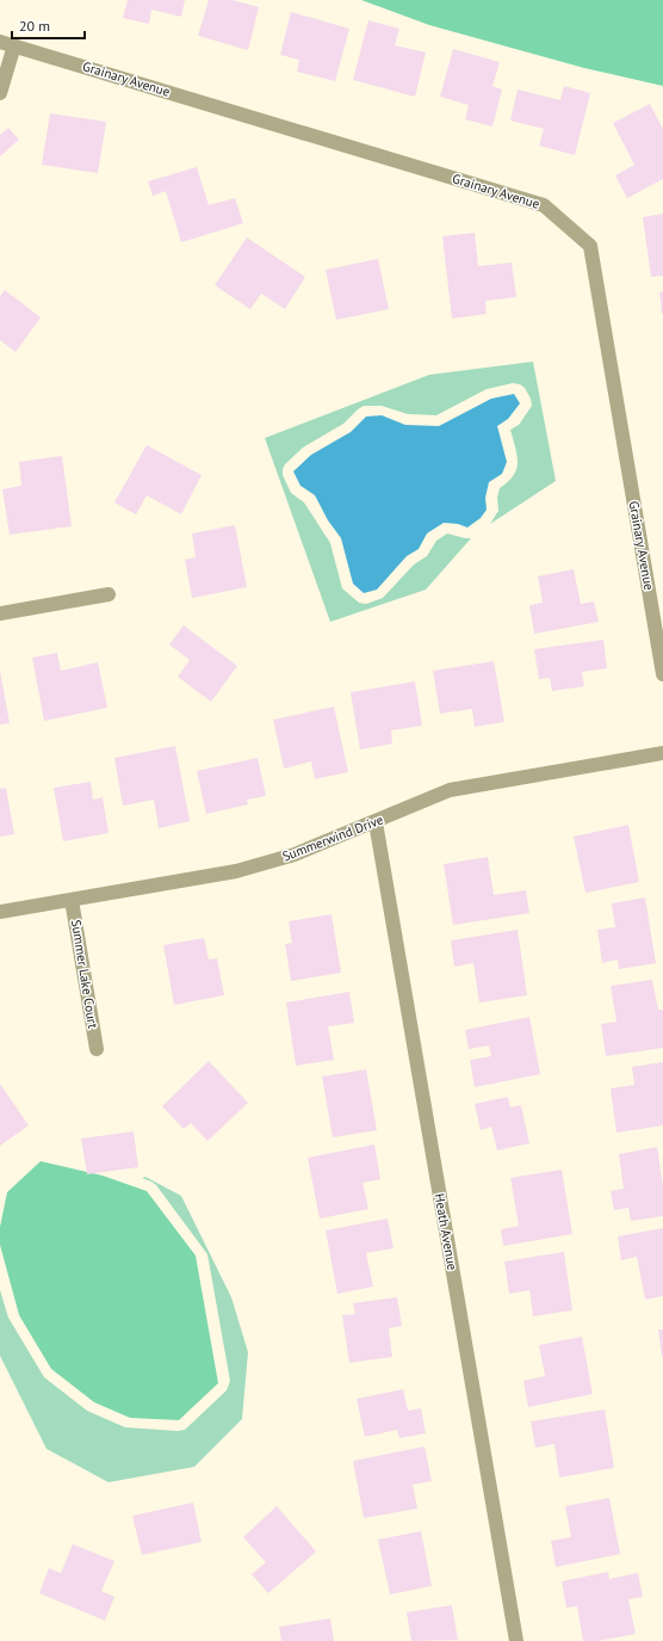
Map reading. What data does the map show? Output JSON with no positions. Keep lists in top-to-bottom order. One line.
{"streets":{"street":["Grainary Avenue","Summerwind Drive","Summer Lake Court","Heath Avenue"]},"crossings":[["Summerwind Drive","Summer Lake Court"],["Summerwind Drive","Heath Avenue"]],"scale_bar":"20 m"}
